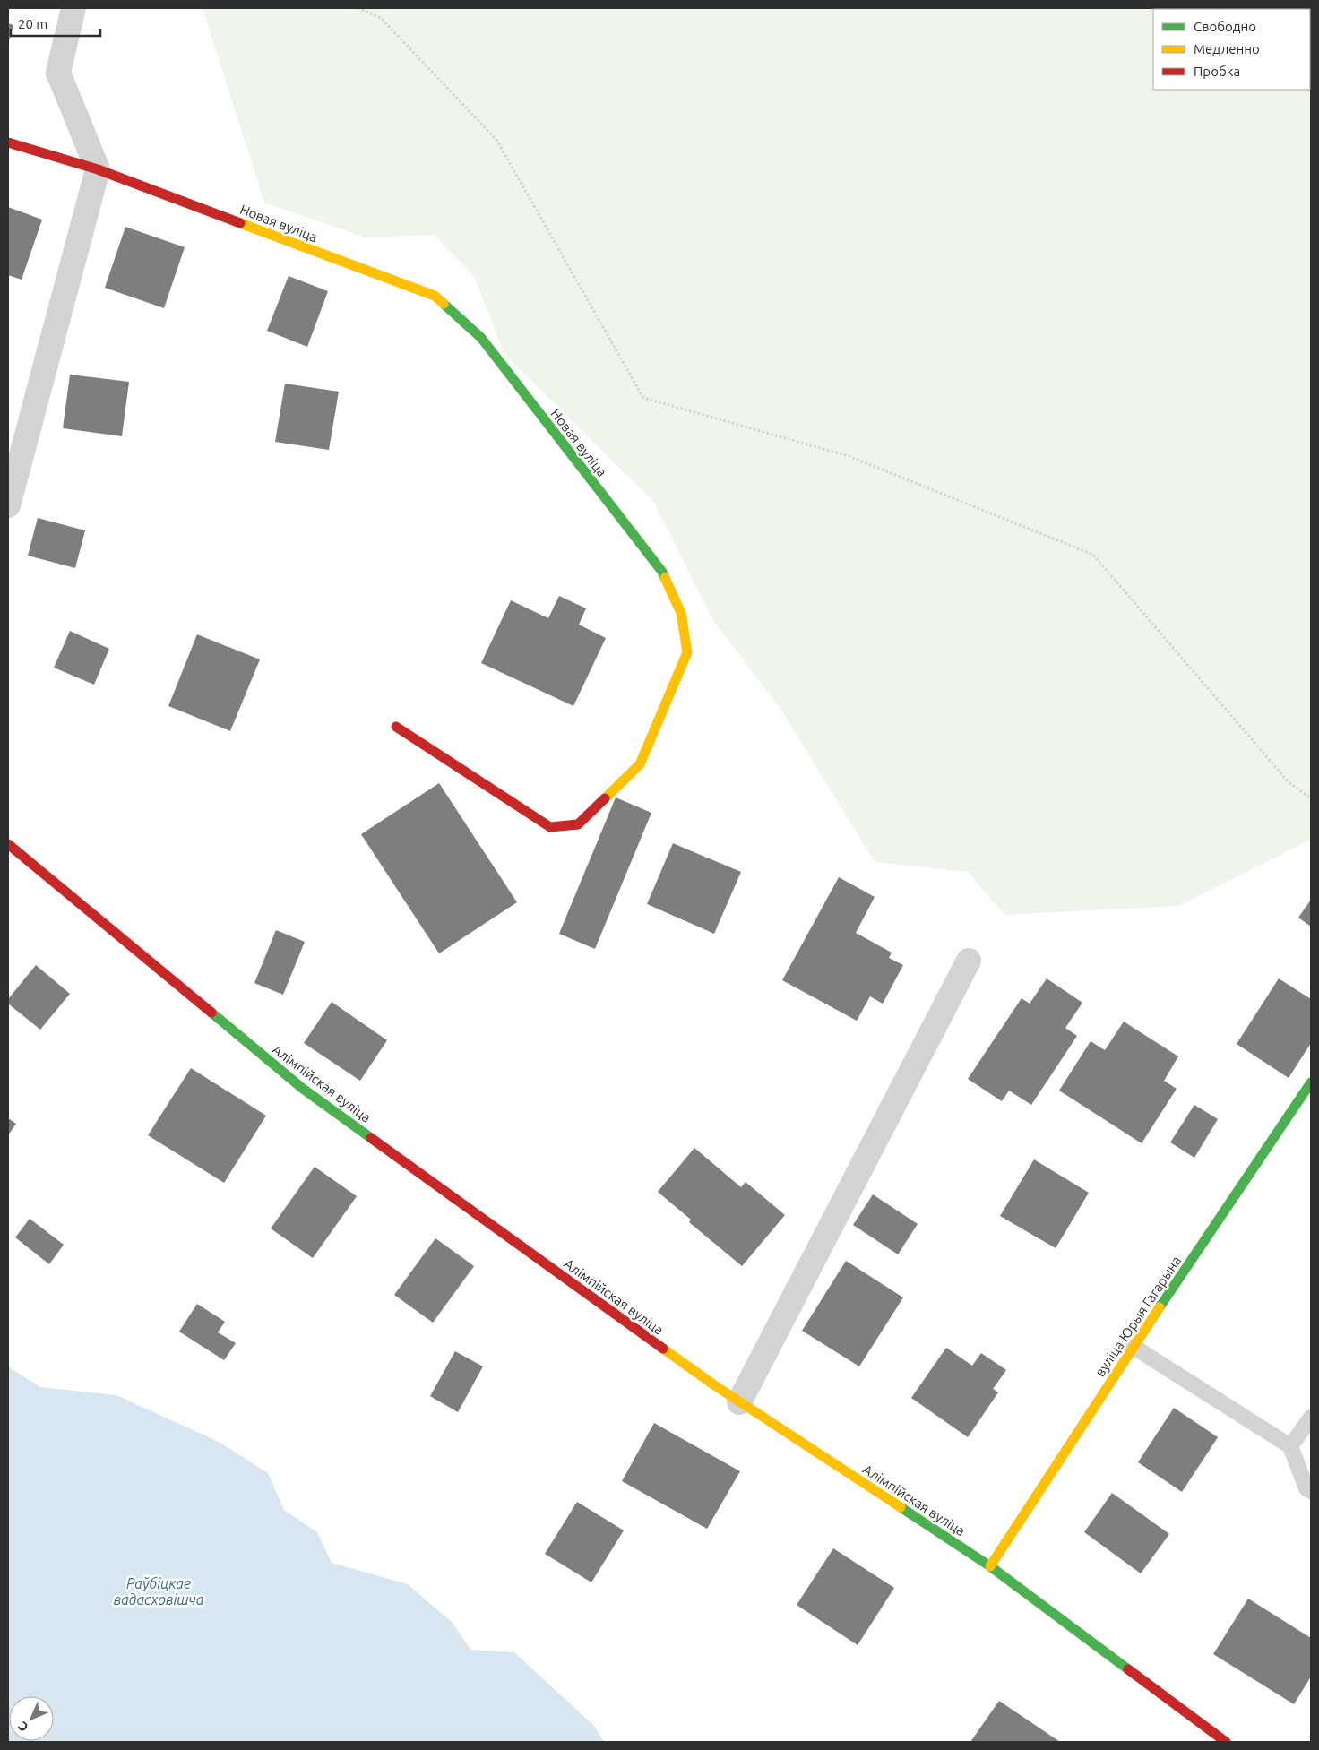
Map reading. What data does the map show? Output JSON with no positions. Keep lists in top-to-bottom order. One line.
{"streets":{"street":["Новая вуліца","Алімпійская вуліца","вуліца Юрыя Гагарына"]},"crossings":[["Алімпійская вуліца","вуліца Юрыя Гагарына"]],"water":["Раўбіцкае вадасховішча"],"legend":["Свободно","Медленно","Пробка"],"scale_bar":"20 m","north":"bottom left"}
